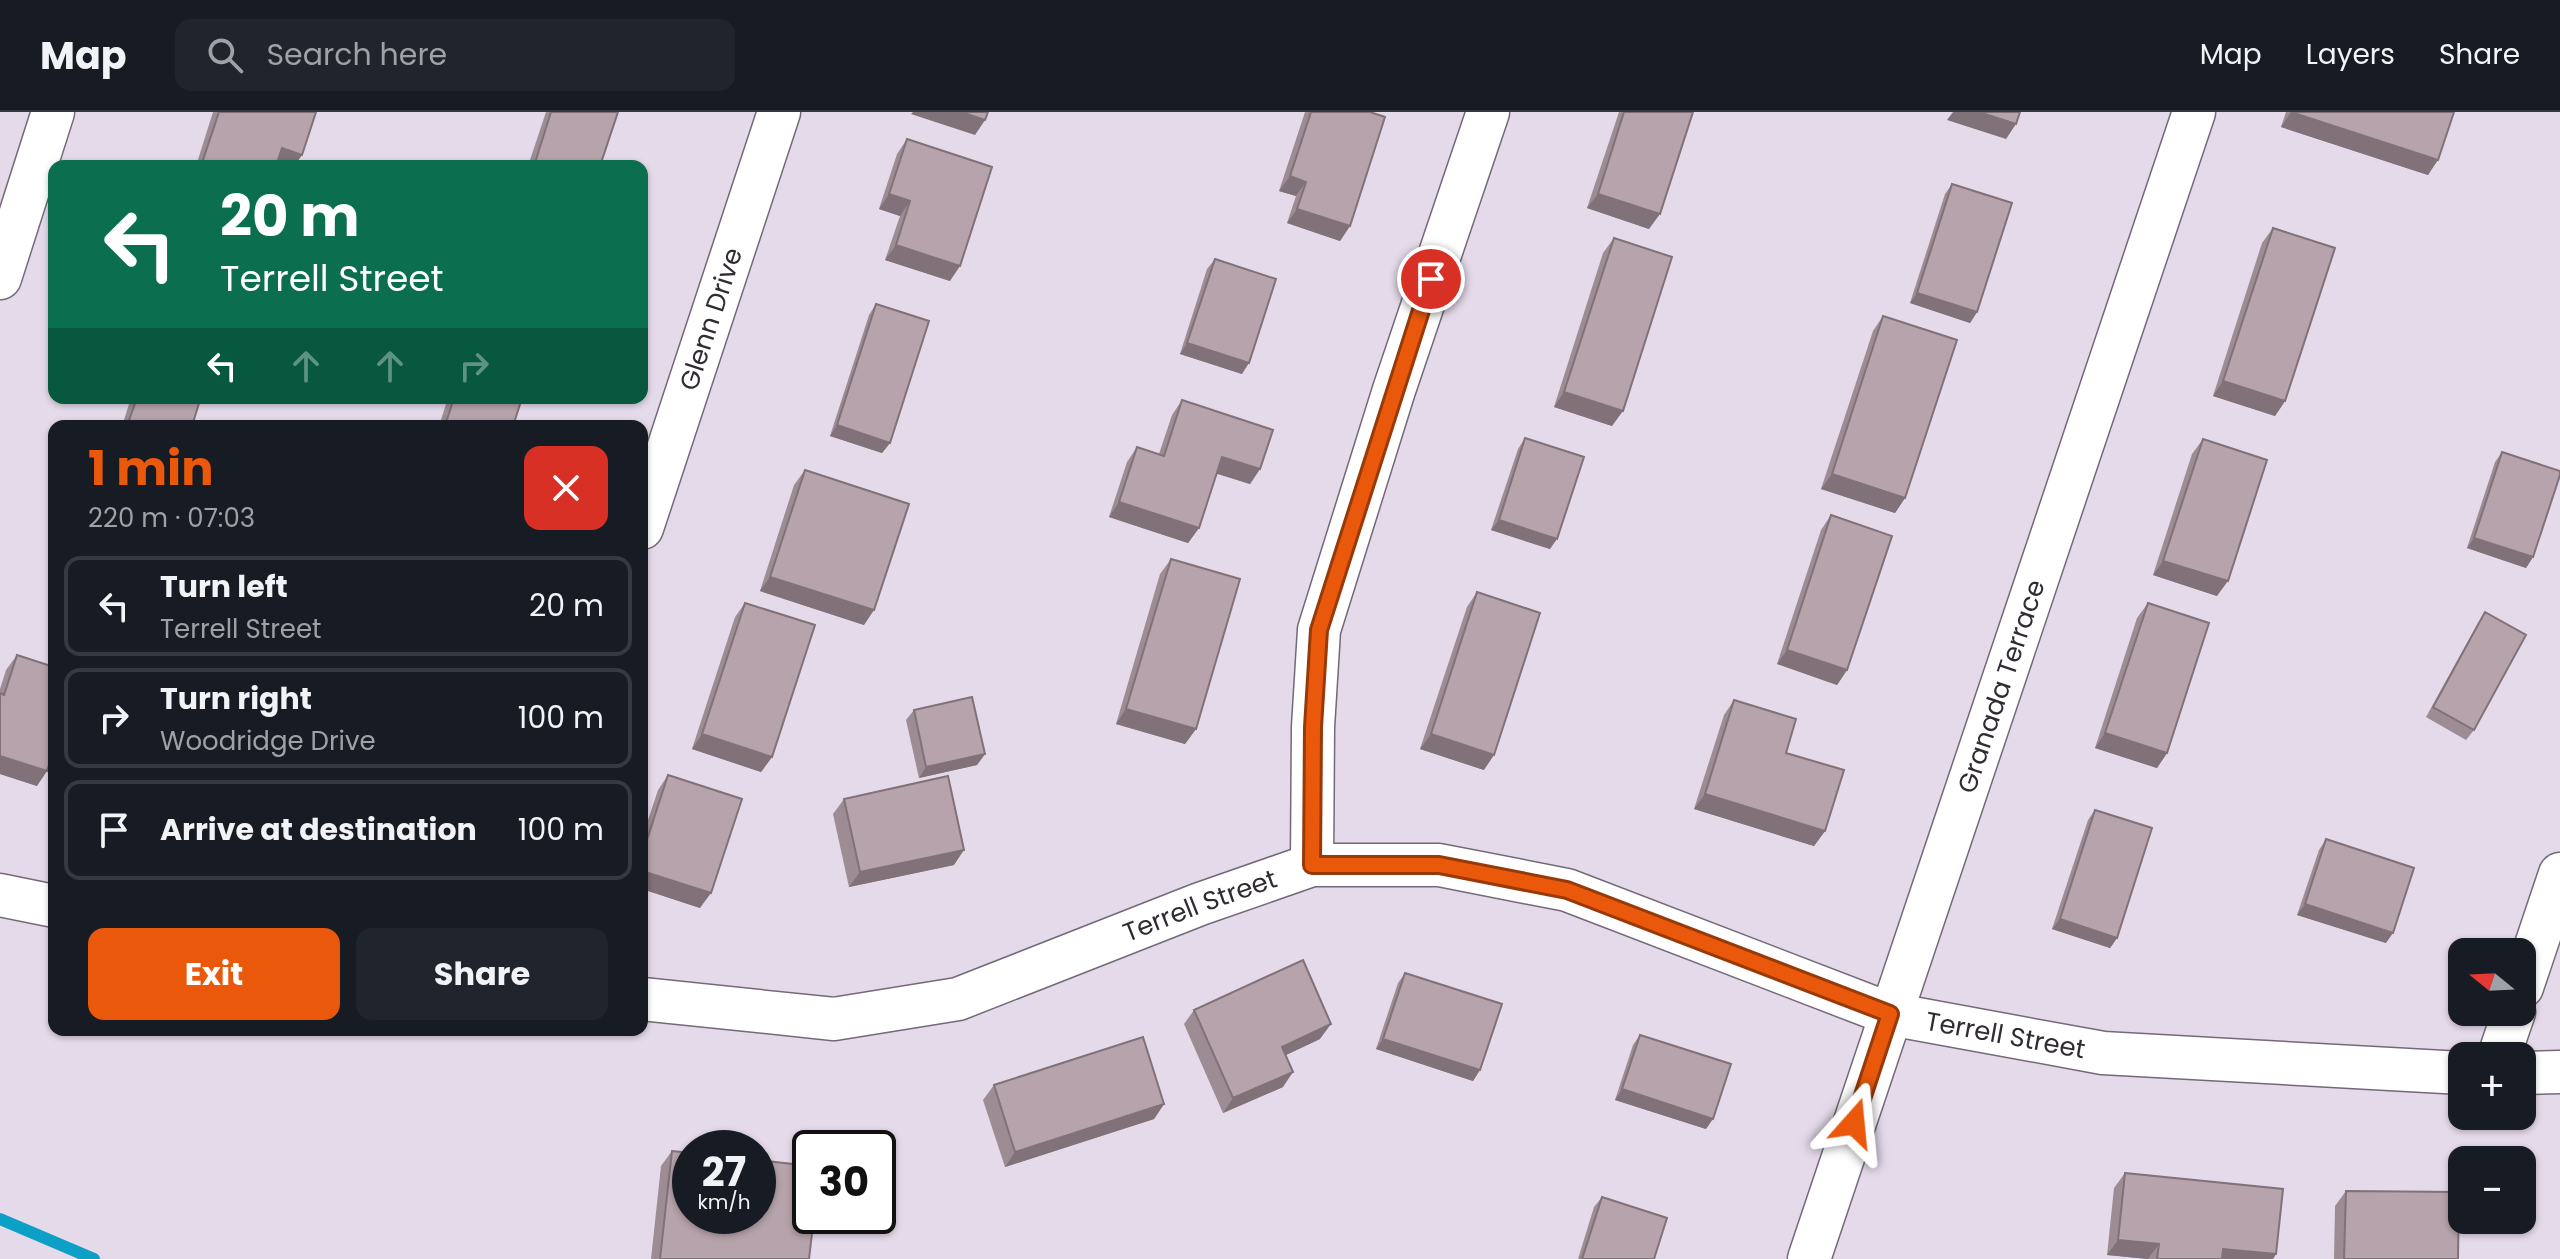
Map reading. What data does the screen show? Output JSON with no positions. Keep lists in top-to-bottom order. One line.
{"streets":{"street":["Glenn Drive","Granada Terrace","Terrell Street"]},"crossings":[["Granada Terrace","Terrell Street"]],"north":"left","page":{"header":"Map","search":"Search here","nav":["Map","Layers","Share"],"turn":["20 m","Terrell Street"],"heading":["1 min","220 m · 07:03"],"list":[{"name":"Turn left","note":"Terrell Street","value":"20 m"},{"name":"Turn right","note":"Woodridge Drive","value":"100 m"},{"name":"Arrive at destination","value":"100 m"}],"buttons":["Exit","Share"],"map_buttons":["+","−"],"speed":"27 km/h","limit":"30"}}
